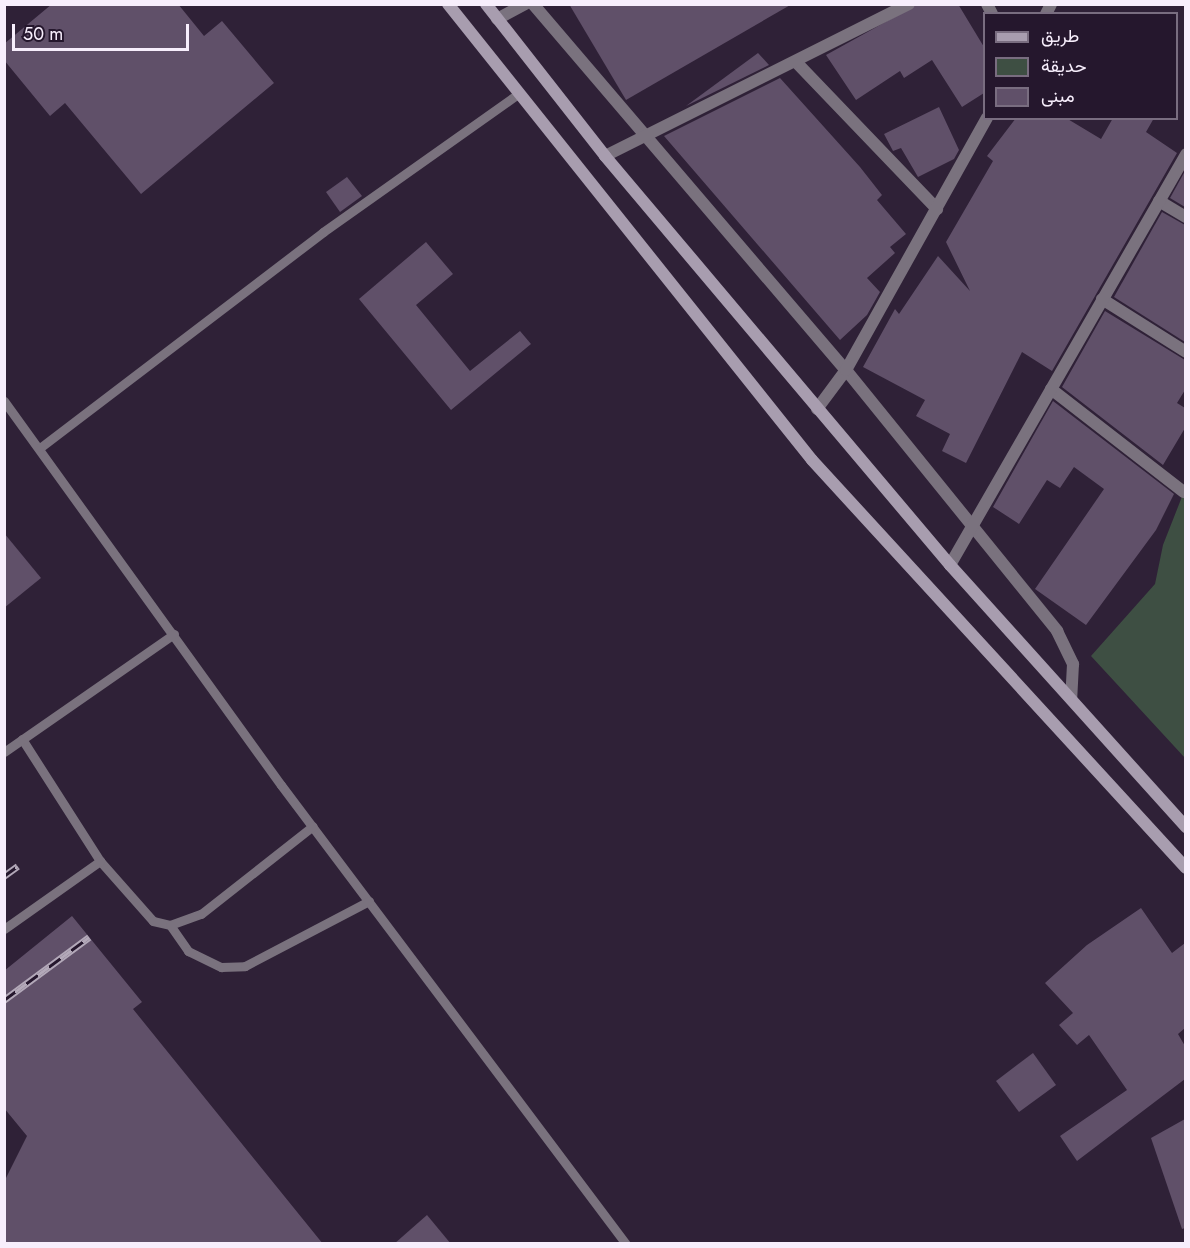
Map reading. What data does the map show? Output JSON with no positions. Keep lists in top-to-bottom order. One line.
{"legend":["طريق","حديقة","مبنى"],"scale_bar":"50 m"}
